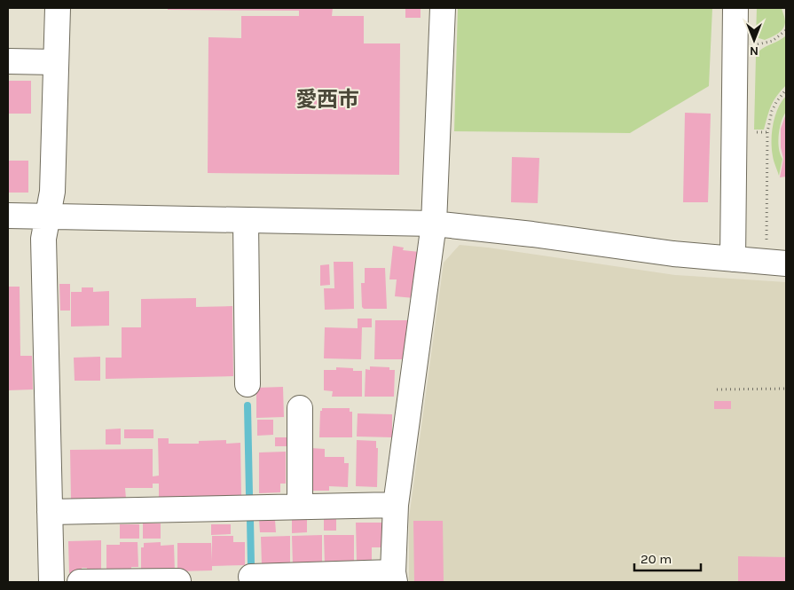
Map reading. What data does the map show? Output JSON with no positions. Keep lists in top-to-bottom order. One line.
{"districts":["愛西市"],"scale_bar":"20 m","north":"bottom"}
